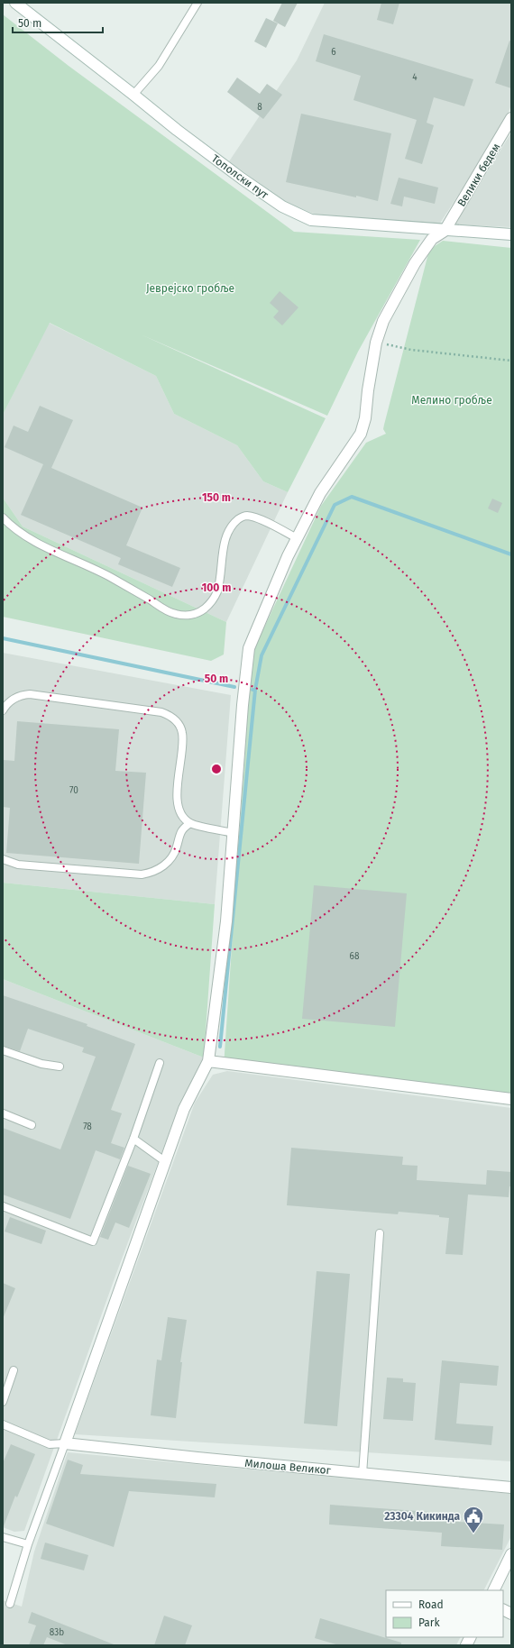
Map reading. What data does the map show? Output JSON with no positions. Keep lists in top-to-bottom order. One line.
{"streets":{"street":["Велики бедем","Тополски пут","Милоша Великог"]},"crossings":[["Велики бедем","Тополски пут"]],"parks":["Јеврејско гробље","Мелино гробље"],"places":{"public building":["23304 Кикинда"]},"house_numbers":["6","4","8","70","68","78","83b"],"legend":["Road","Park"],"scale_bar":"50 m","rings":["150 m","100 m","50 m"]}
